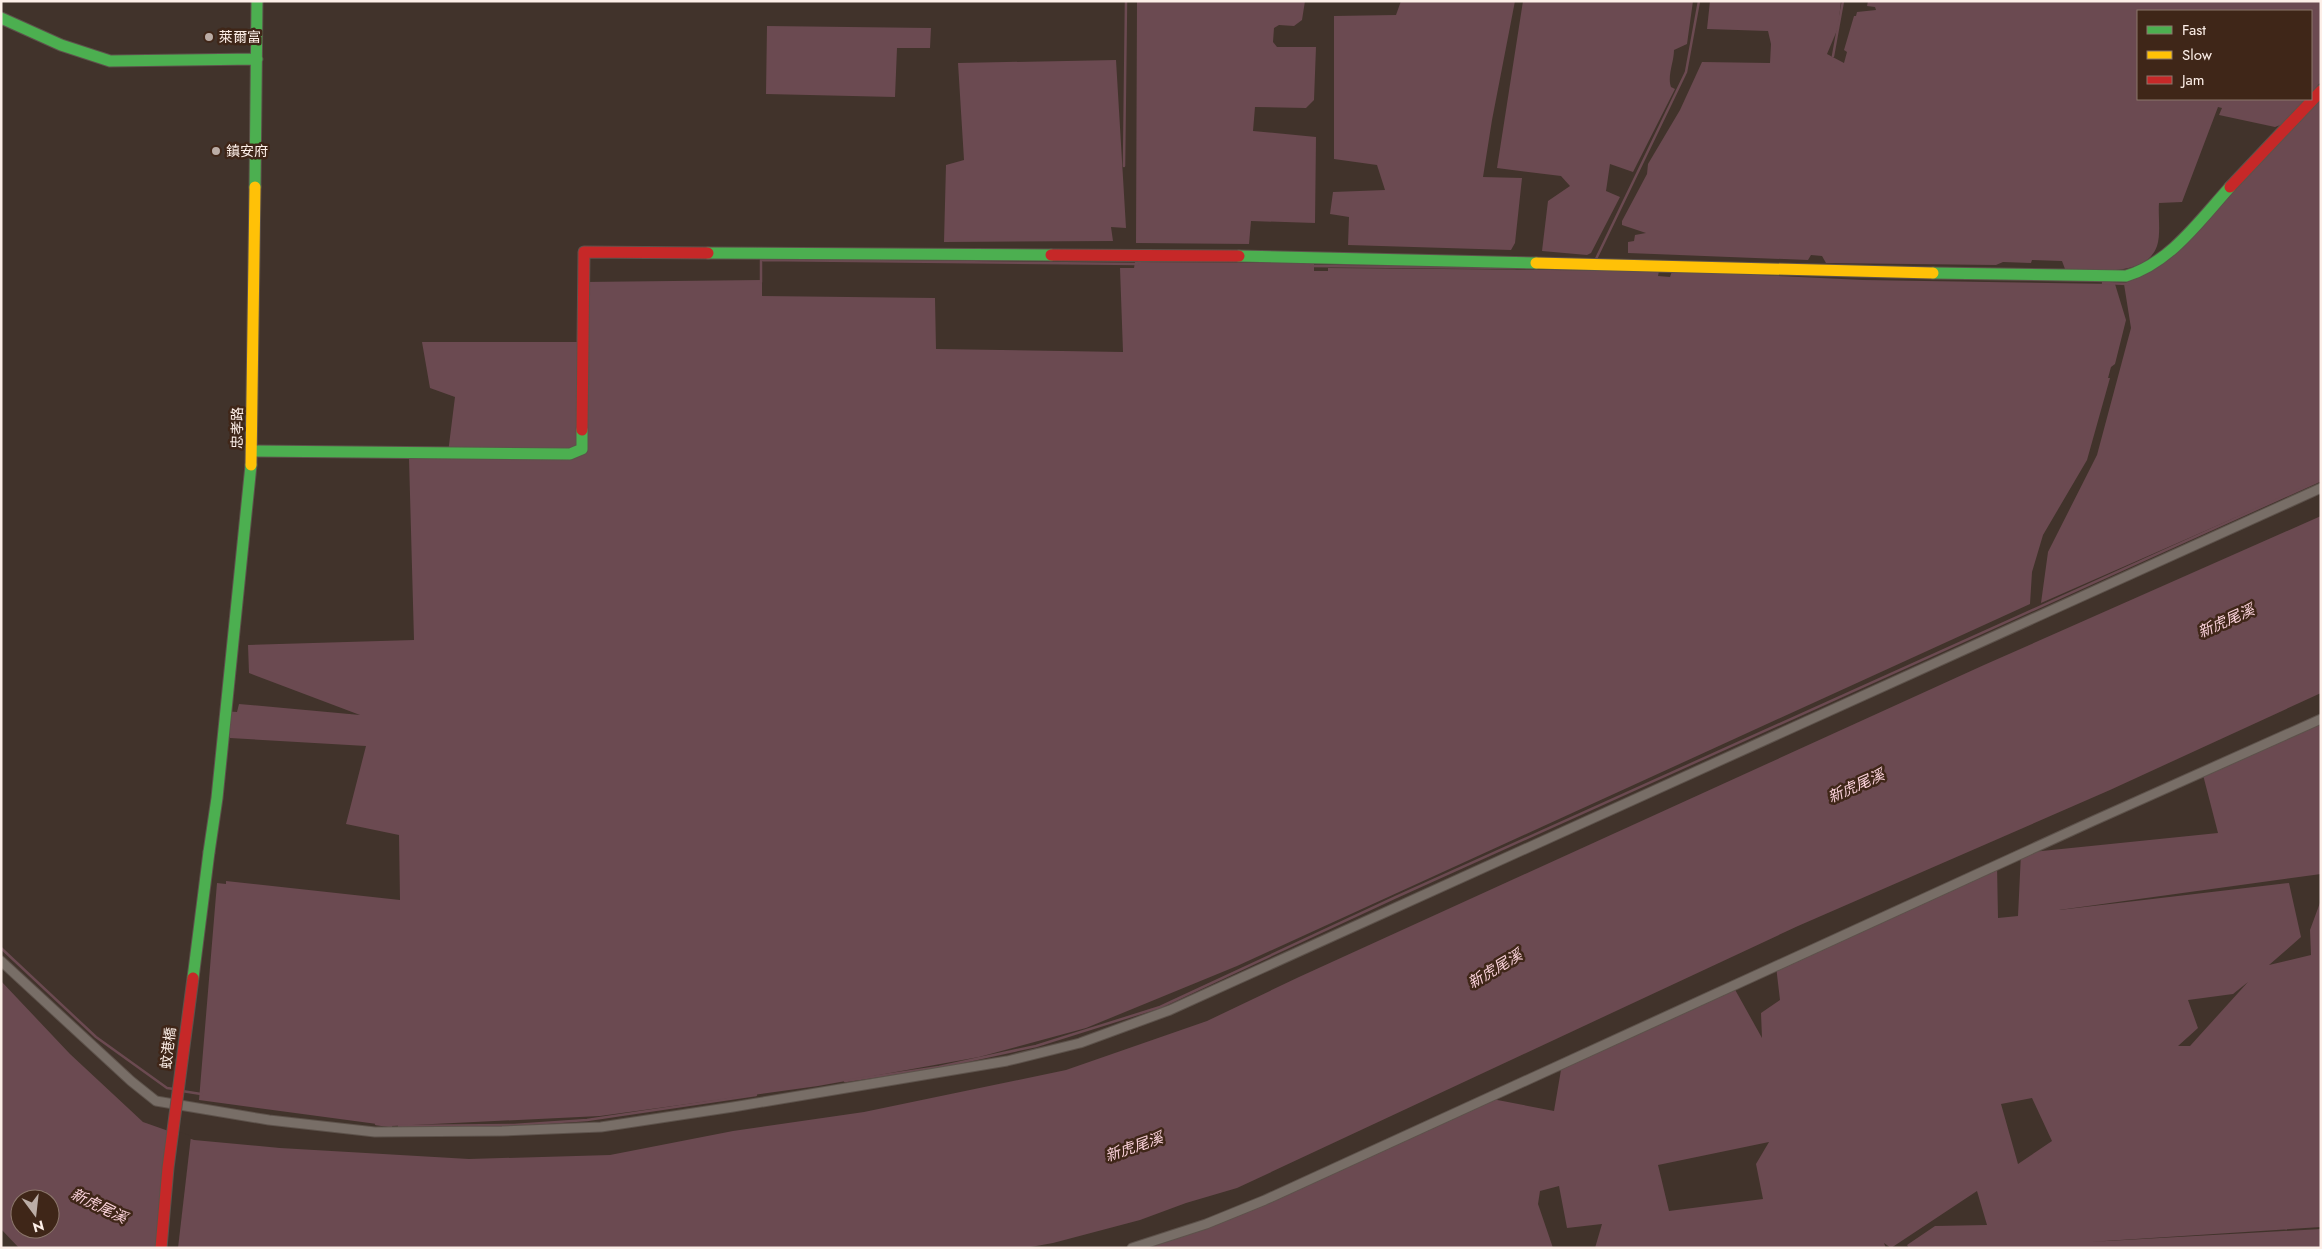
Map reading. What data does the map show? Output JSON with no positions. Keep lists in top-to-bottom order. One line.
{"streets":{"street":["忠孝路","蚊港橋"]},"crossings":[["忠孝路","蚊港橋"]],"water":["新虎尾溪"],"places":["萊爾富","鎮安府"],"legend":["Fast","Slow","Jam"],"north":"bottom"}
